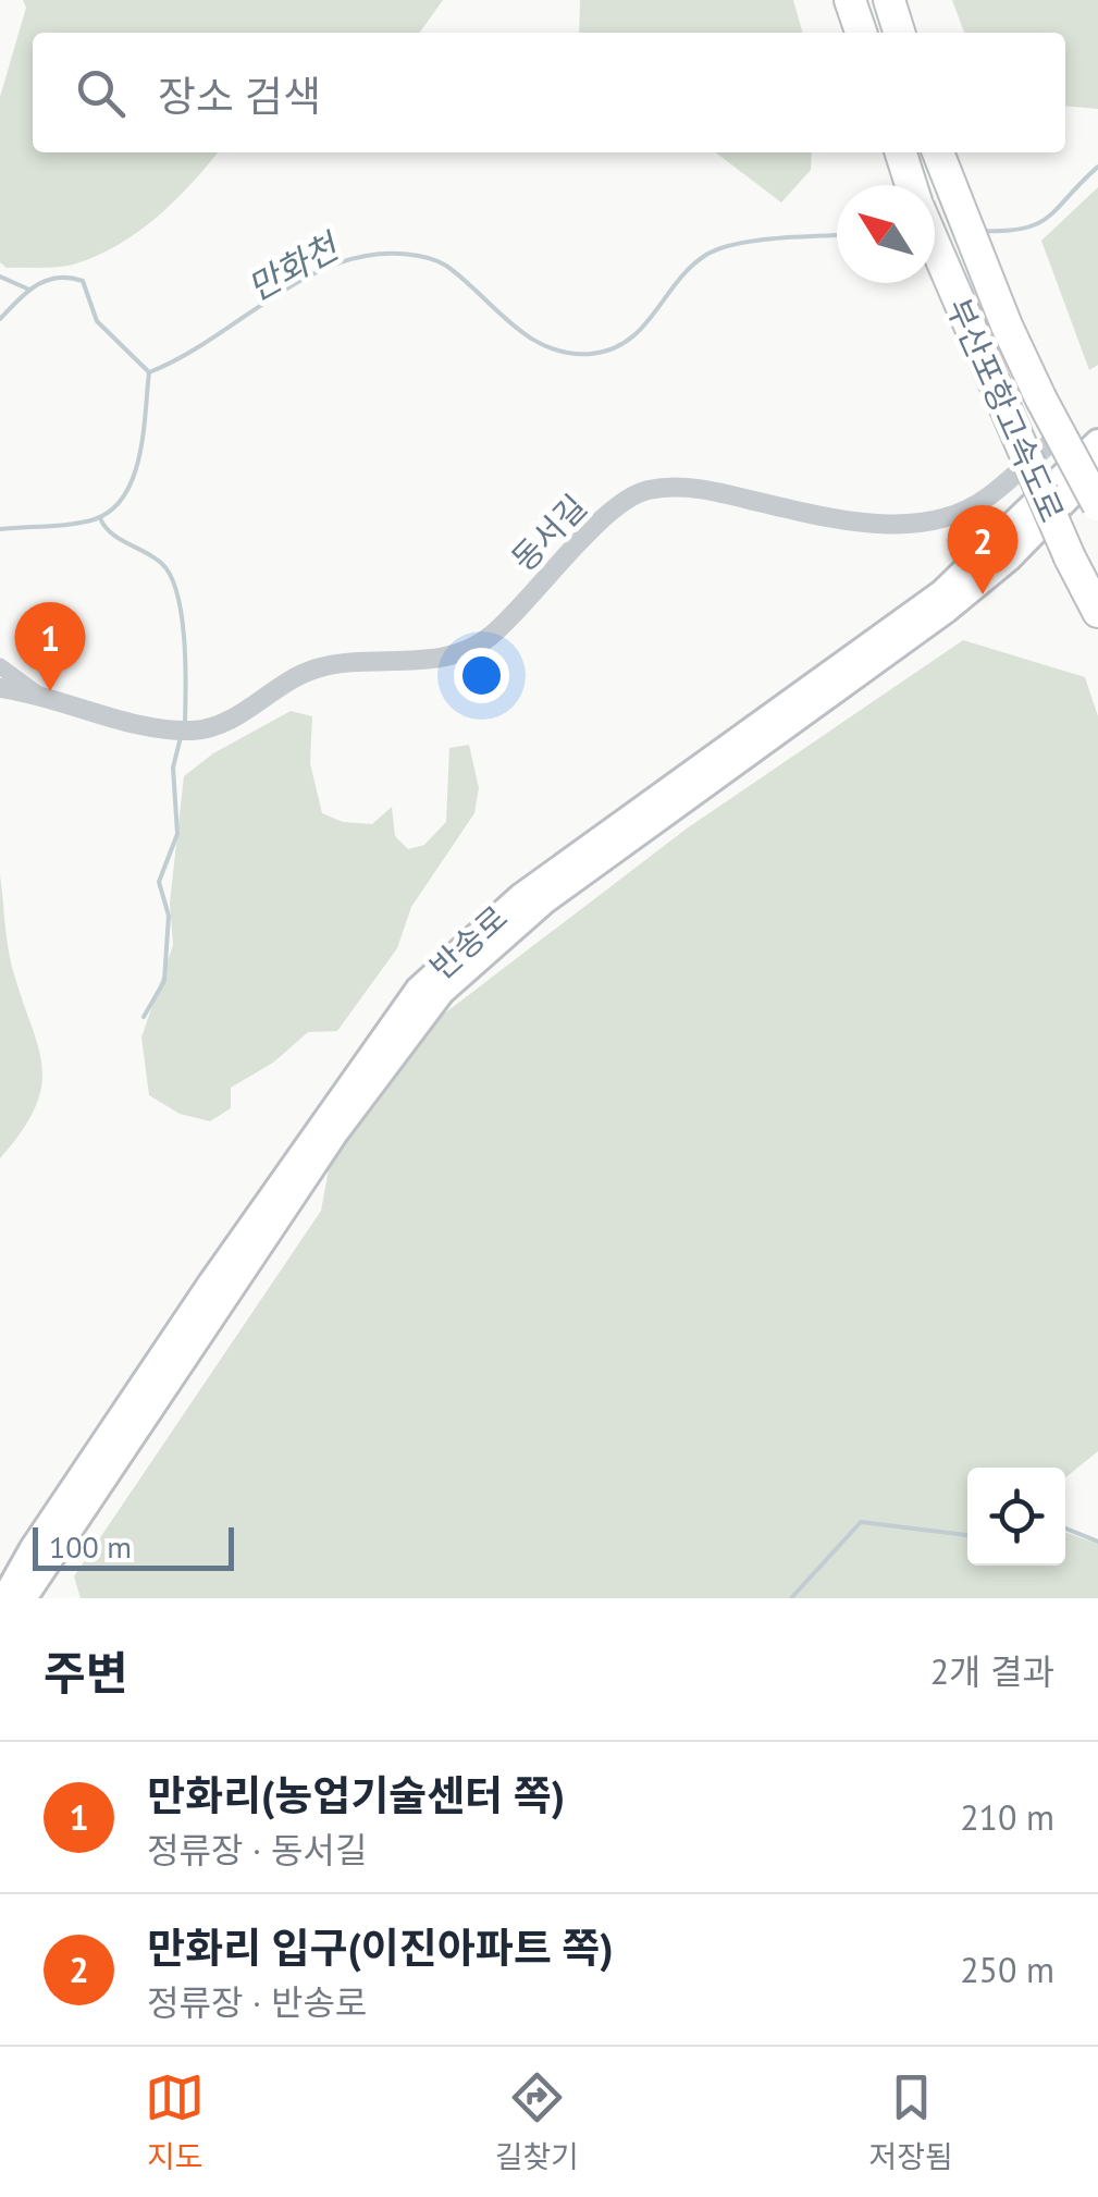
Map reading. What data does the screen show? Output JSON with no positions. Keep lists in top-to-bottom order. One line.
{"streets":{"highway":["부산포항고속도로"],"main road":["반송로"],"street":["동서길"]},"crossings":[["동서길","반송로"]],"water":["만화천"],"scale_bar":"100 m","north":"top left","page":{"search":"장소 검색","pins":["2","1"],"scale":"100 m","heading":["주변","2개 결과"],"list":[{"mark":"1","name":"만화리(농업기술센터 쪽)","note":"정류장 · 동서길","value":"210 m"},{"mark":"2","name":"만화리 입구(이진아파트 쪽)","note":"정류장 · 반송로","value":"250 m"}],"nav":["지도","길찾기","저장됨"]}}
